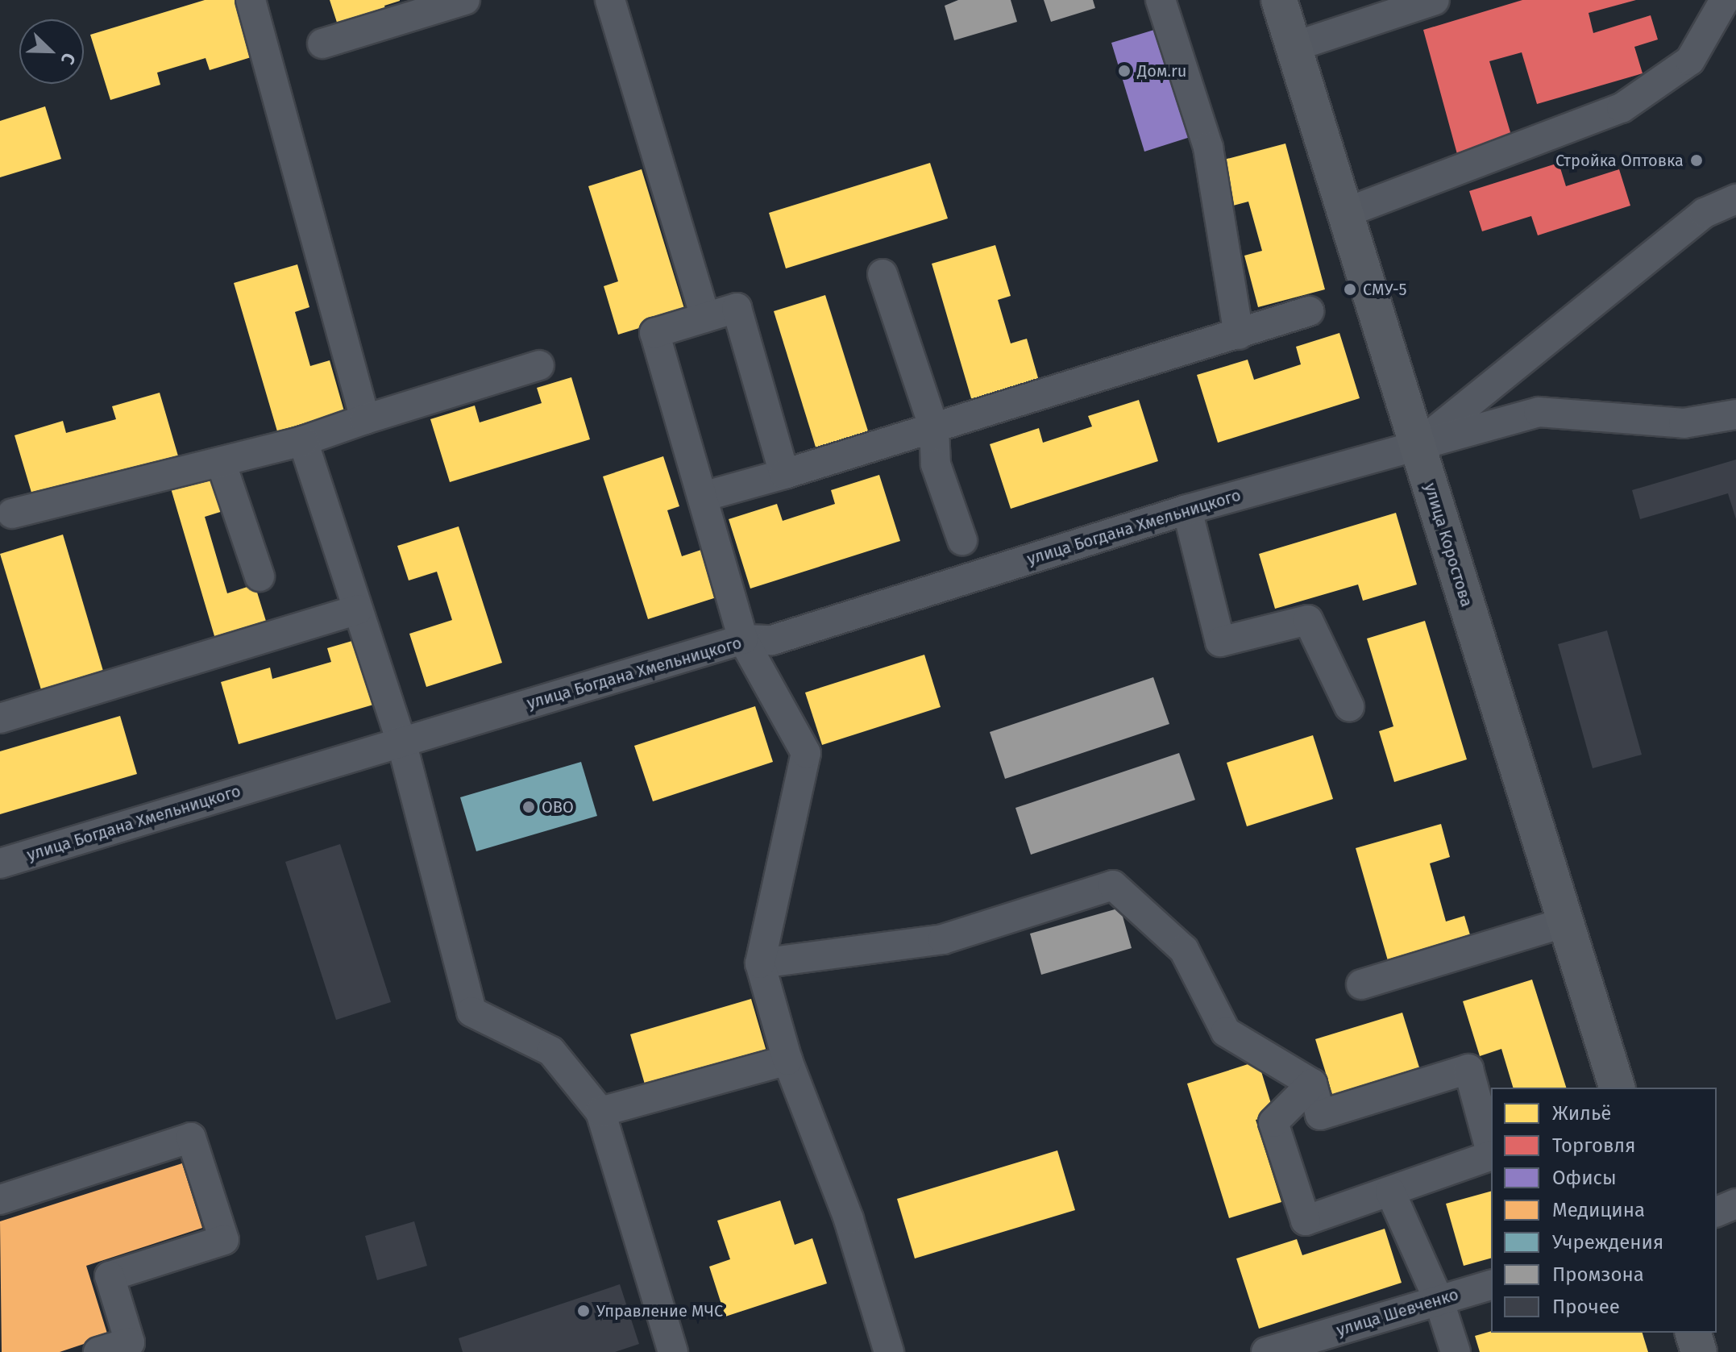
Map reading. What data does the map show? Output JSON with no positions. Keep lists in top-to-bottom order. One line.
{"streets":{"main road":["улица Коростова"],"street":["улица Богдана Хмельницкого","улица Шевченко"]},"crossings":[["улица Богдана Хмельницкого","улица Коростова"]],"places":["Дом.ru","Стройка Оптовка","СМУ-5","ОВО","Управление МЧС"],"legend":["Жильё","Торговля","Офисы","Медицина","Учреждения","Промзона","Прочее"],"north":"bottom right"}
